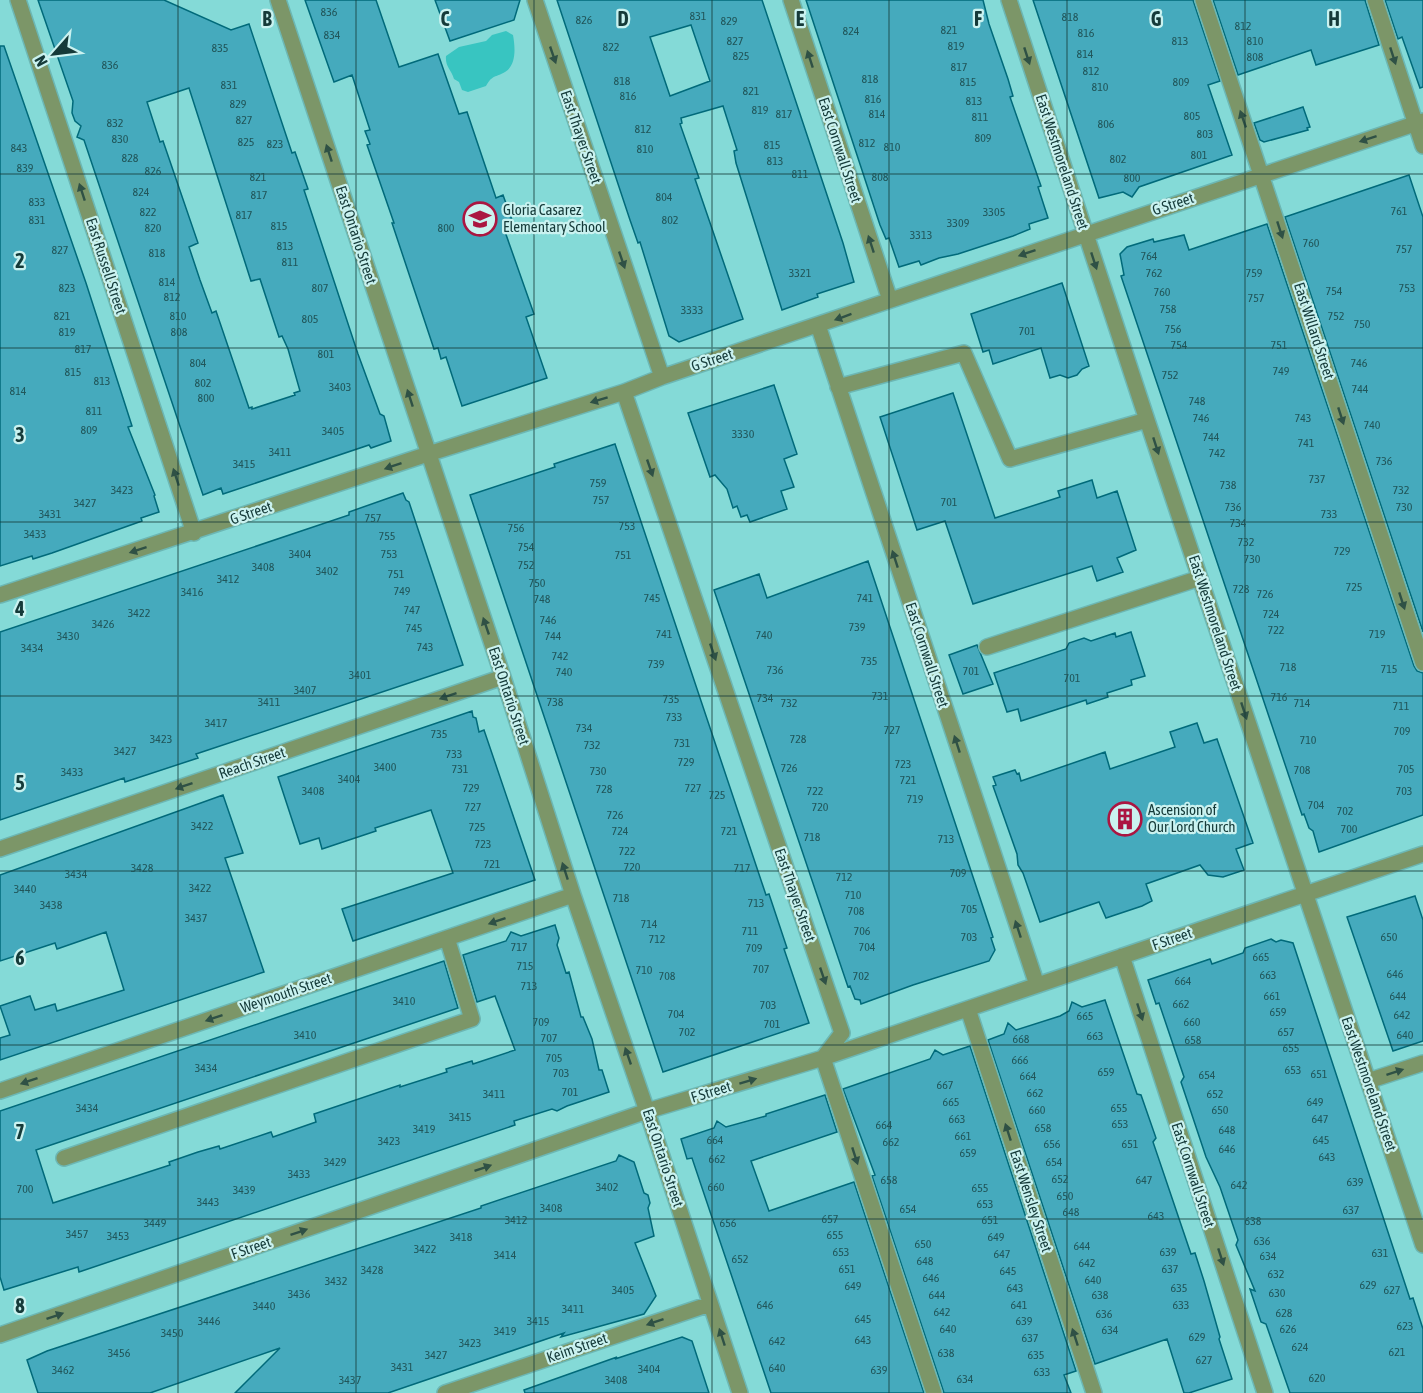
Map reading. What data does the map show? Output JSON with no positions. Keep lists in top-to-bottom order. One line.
{"streets":{"street":["East Thayer Street","East Cornwall Street","East Westmoreland Street","G Street","East Ontario Street","East Russell Street","East Willard Street","Reach Street","F Street","Weymouth Street","East Wensley Street","Keim Street"]},"crossings":[["East Thayer Street","G Street"],["East Thayer Street","F Street"],["East Cornwall Street","G Street"],["East Cornwall Street","F Street"],["East Westmoreland Street","G Street"],["East Westmoreland Street","F Street"],["G Street","East Ontario Street"],["G Street","East Russell Street"],["G Street","East Willard Street"],["East Ontario Street","Reach Street"],["East Ontario Street","F Street"],["East Ontario Street","Weymouth Street"],["East Ontario Street","Keim Street"],["F Street","East Wensley Street"]],"one_way":["East Thayer Street","East Westmoreland Street","G Street","East Ontario Street","East Russell Street","Reach Street","F Street","Weymouth Street","East Wensley Street","Keim Street"],"places":{"school or university":["Gloria Casarez Elementary School"],"building":["Ascension of Our Lord Church"]},"house_numbers":["836","831","818","826","829","812","821","824","816","834","827","813","810","819","822","835","814","825","808","836","817","812","818","818","815","809","831","810","821","816","816","813","829","819","817","814","805","811","827","832","806","812","803","809","830","825","812","823","815","810","843","810","801","828","802","813","839","826","811","821","808","800","824","817","804","833","761","822","3305","817","831","802","3309","815","820","800","3313","760","813","757","827","818","764","811","3321","762","759","814","823","807","753","754","760","812","757","758","3333","821","810","752","805","750","756","701","819","808","754","751","817","801","804","746","749","815","752","813","802","3403","744","814","800","748","811","746","743","740","809","3405","3330","744","741","3411","742","736","3415","737","759","738","3423","732","757","701","3427","736","730","3431","733","757","734","753","756","3433","755","732","754","729","3404","753","751","730","752","3408","3402","751","3412","750","725","728","749","3416","726","745","741","748","747","3422","724","746","3426","739","745","722","741","719","740","3430","744","743","3434","742","735","739","718","715","736","701","740","3401","701","3407","731","716","734","735","3411","738","732","714","711","733","3417","734","727","709","735","3423","728","710","731","732","3427","733","729","723","3400","726","731","705","708","730","3433","3404","721","729","727","728","3408","722","703","725","719","704","727","720","702","726","3422","725","700","724","721","718","713","723","722","721","720","3428","717","709","3434","712","3422","3440","710","718","713","3438","705","708","3437","714","711","706","703","650","712","717","704","709","665","715","707","710","646","663","708","702","664","713","661","644","3410","662","703","659","704","642","665","709","660","701","702","657","3410","640","663","707","668","658","655","705","666","3434","653","659","703","651","654","664","667","701","662","3411","652","665","649","3434","655","660","650","3415","663","647","653","664","658","3419","648","661","664","645","3423","662","656","651","646","659","643","662","3429","654","3433","652","658","647","639","642","3402","660","655","700","3439","650","3443","653","3408","654","637","648","643","657","3412","651","638","3449","656","3457","655","3453","3418","649","636","650","644","3422","653","639","631","647","3414","634","652","648","642","651","637","3428","645","632","646","640","3432","629","649","643","635","3405","627","630","3436","644","638","646","641","633","3440","3411","642","628","636","645","3446","3415","639","623","640","626","634","3419","3450","629","637","643","642","3423","624","621","3456","638","3427","635","627","3431","640","3404","3462","639","633","620","634","3437","3408"],"north":"bottom left","grid":{"columns":["B","C","D","E","F","G","H"],"rows":["2","3","4","5","6","7","8"]}}
